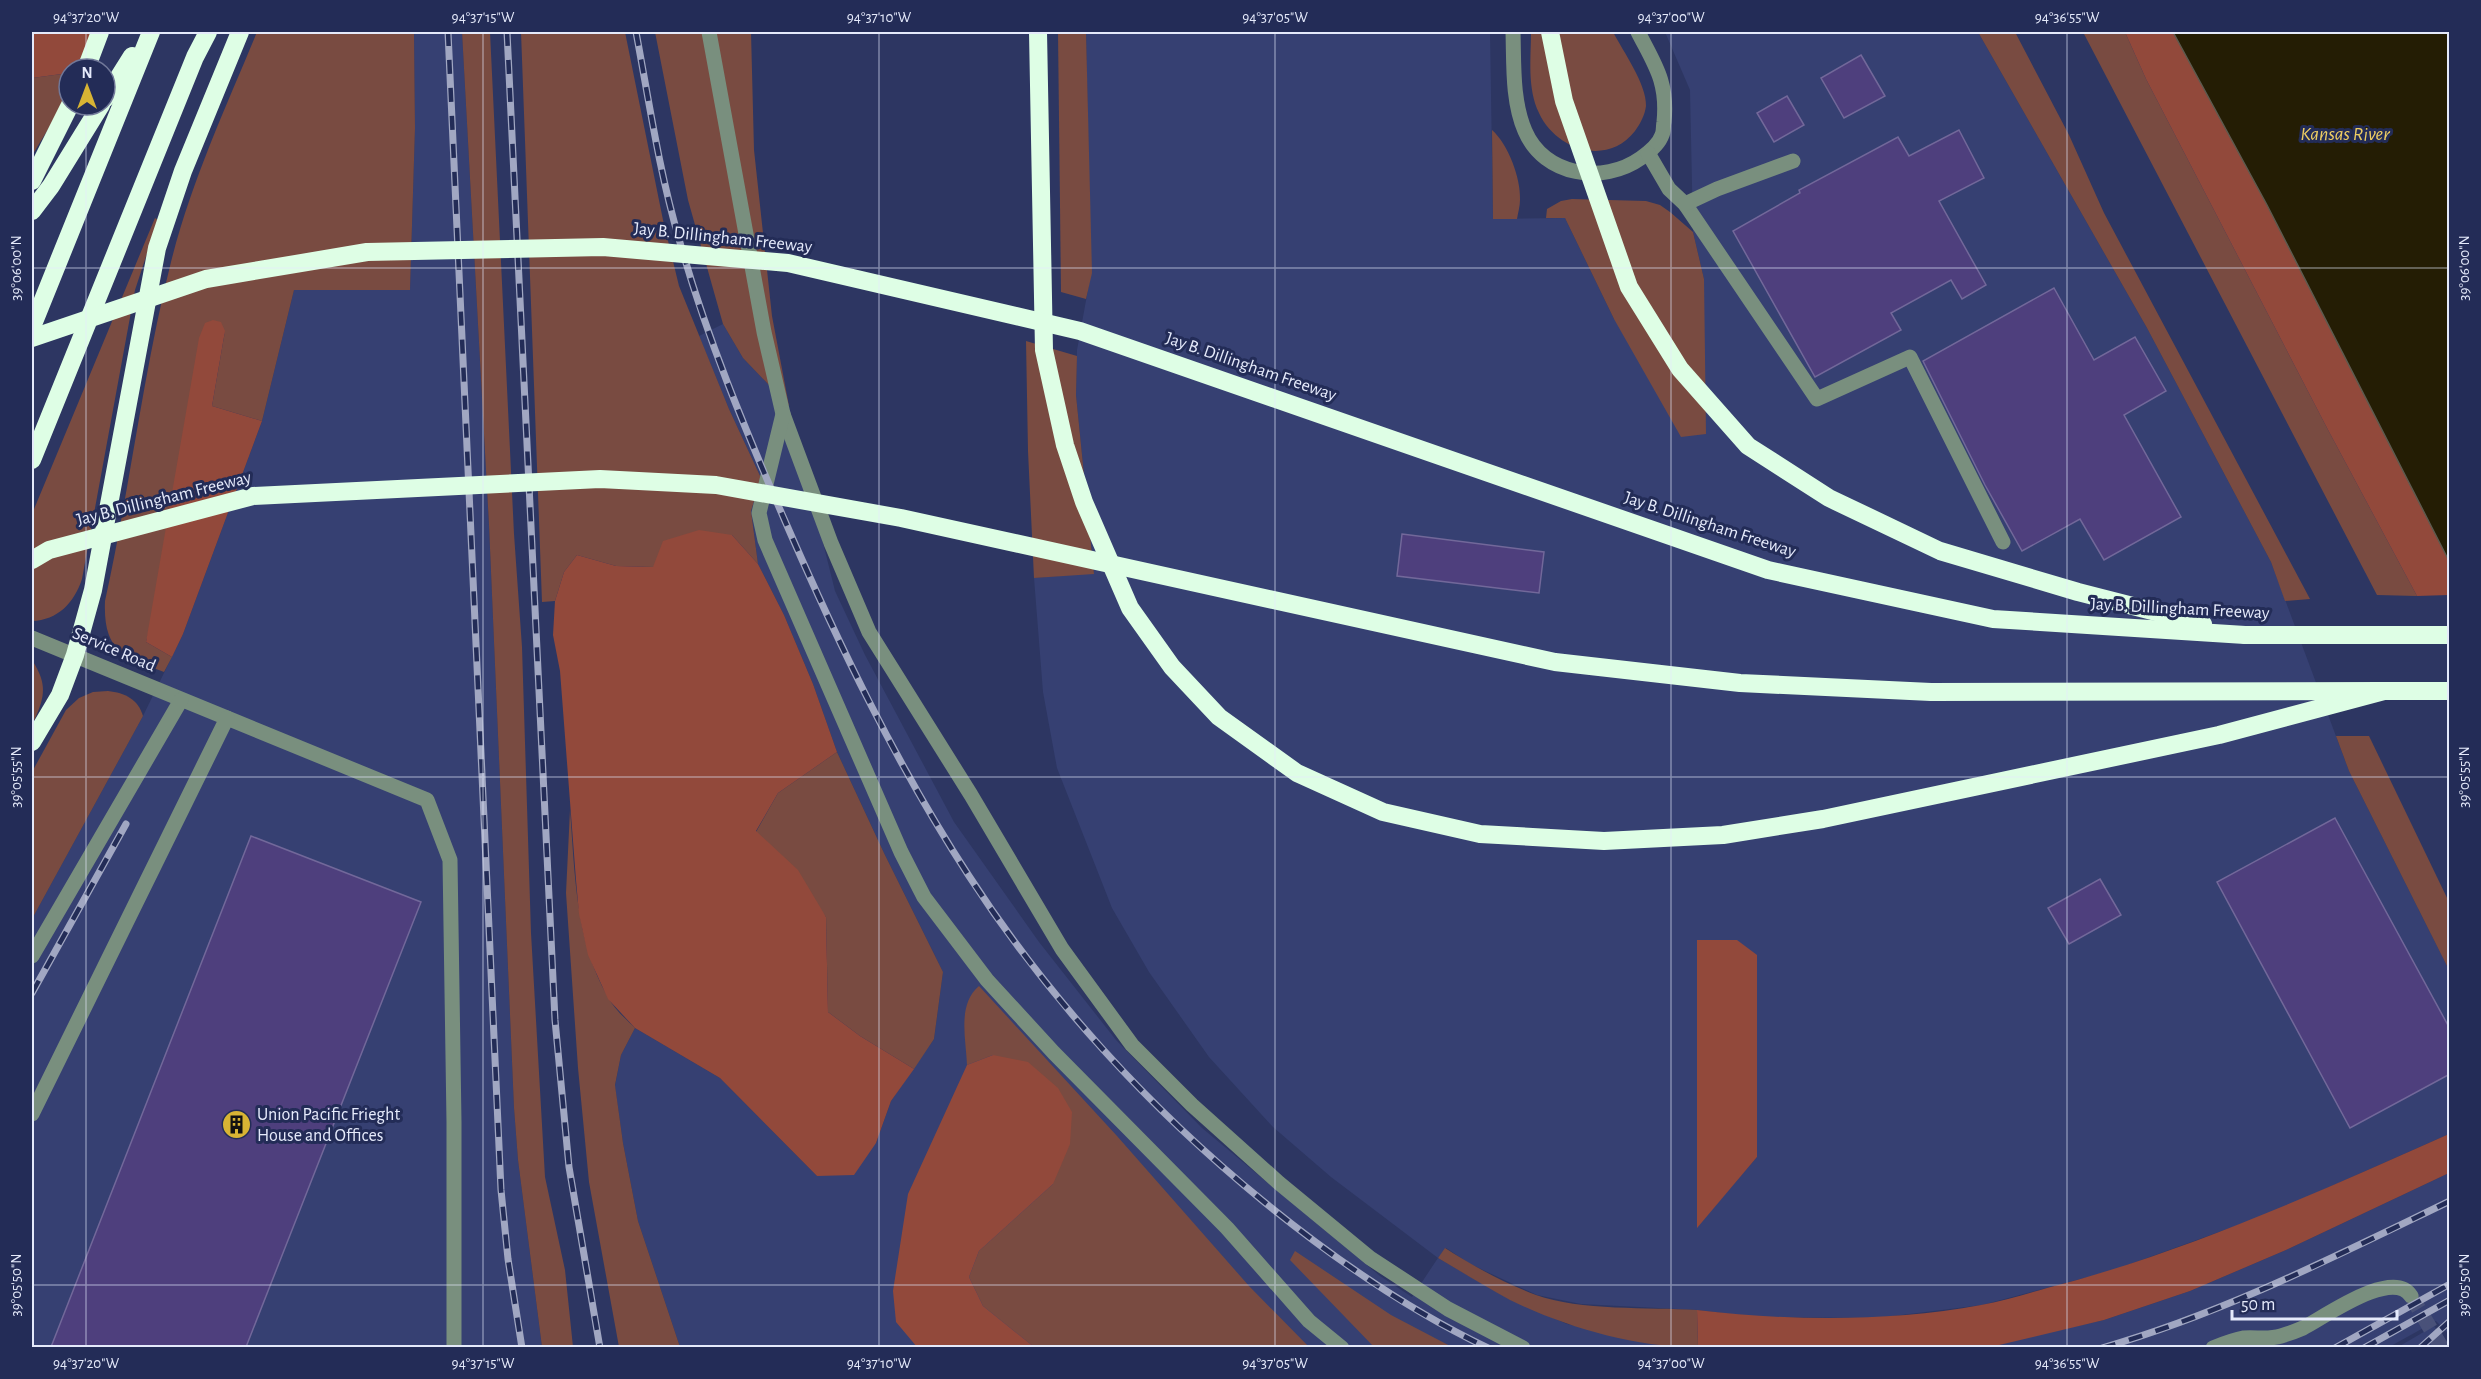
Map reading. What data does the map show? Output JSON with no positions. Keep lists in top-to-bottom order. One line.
{"streets":{"highway":["Jay B. Dillingham Freeway"],"street":["Service Road"]},"water":["Kansas River"],"places":{"building":["Union Pacific Frieght House and Offices"]},"scale_bar":"50 m","north":"top","coordinates":["94°37'20\"W","94°37'15\"W","94°37'10\"W","94°37'05\"W","94°37'00\"W","94°36'55\"W","39°06'00\"N","39°05'55\"N","39°05'50\"N"]}
